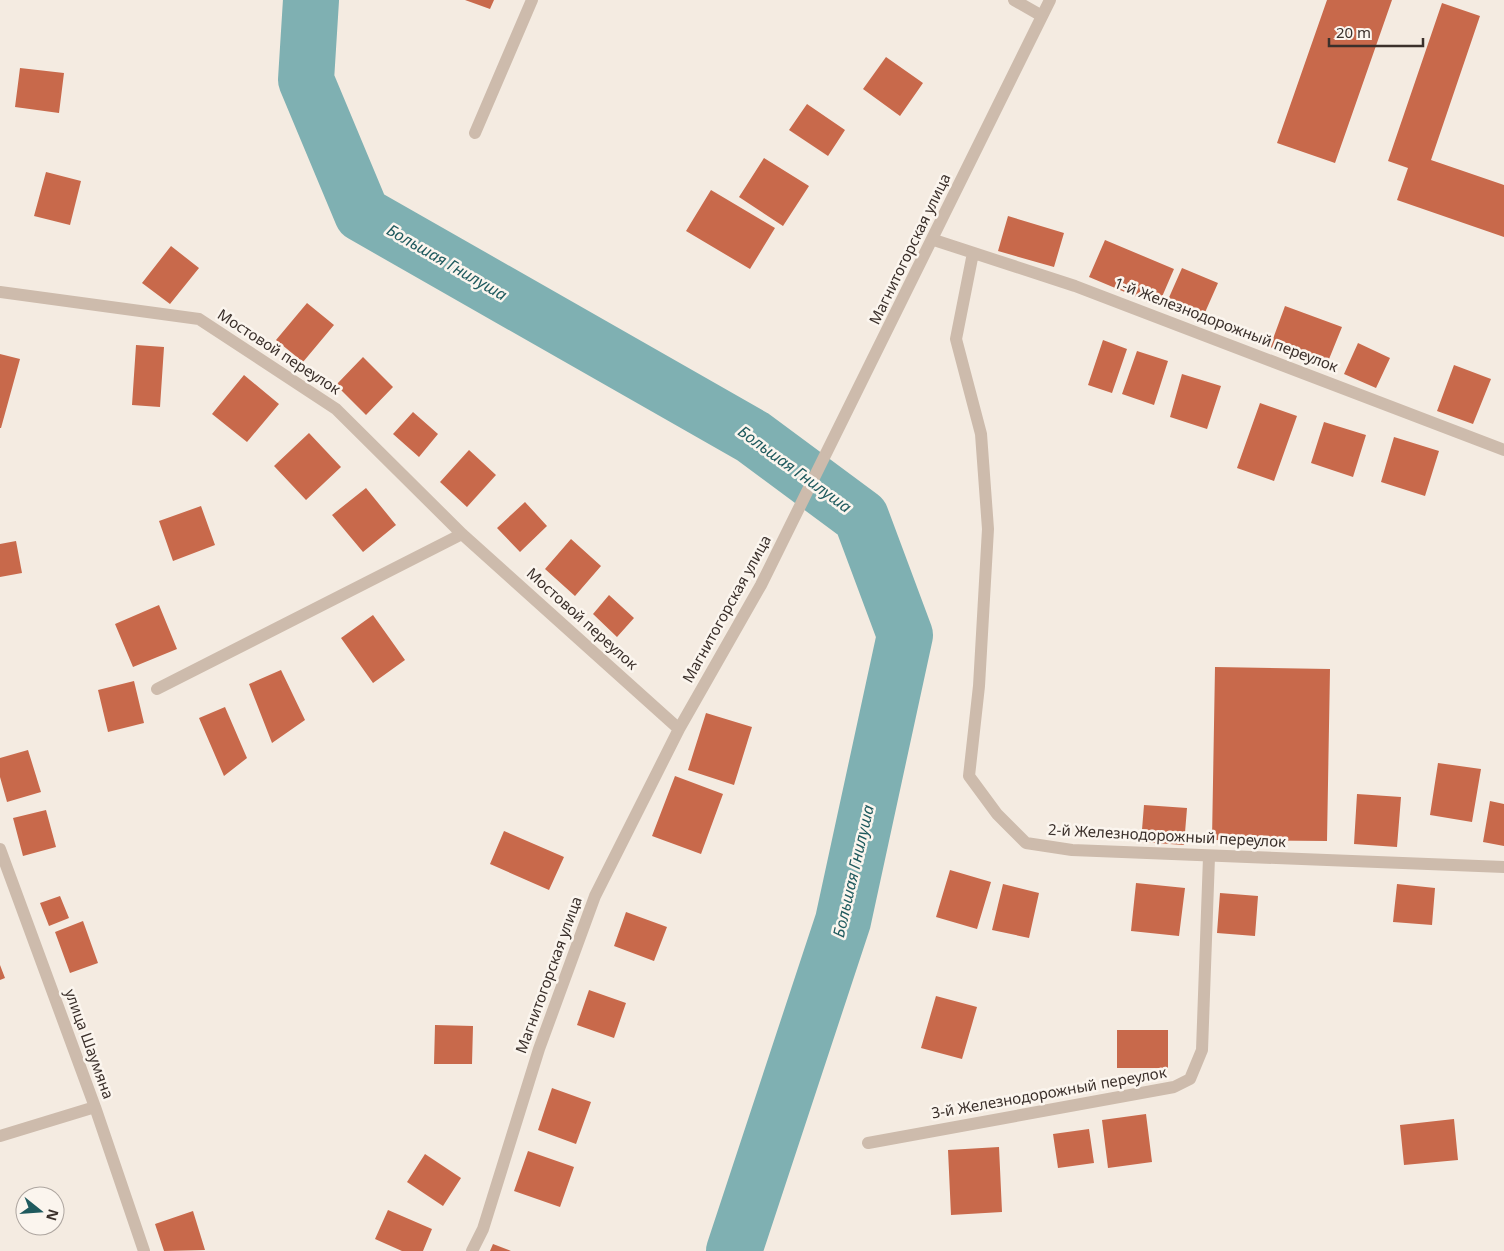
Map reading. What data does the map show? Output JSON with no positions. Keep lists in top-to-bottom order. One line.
{"streets":{"street":["Магнитогорская улица","1-й Железнодорожный переулок","Мостовой переулок","2-й Железнодорожный переулок","улица Шаумяна","3-й Железнодорожный переулок"]},"crossings":[["Магнитогорская улица","1-й Железнодорожный переулок"],["Магнитогорская улица","Мостовой переулок"],["1-й Железнодорожный переулок","2-й Железнодорожный переулок"],["2-й Железнодорожный переулок","3-й Железнодорожный переулок"]],"water":["Большая Гнилуша"],"scale_bar":"20 m","north":"right"}
